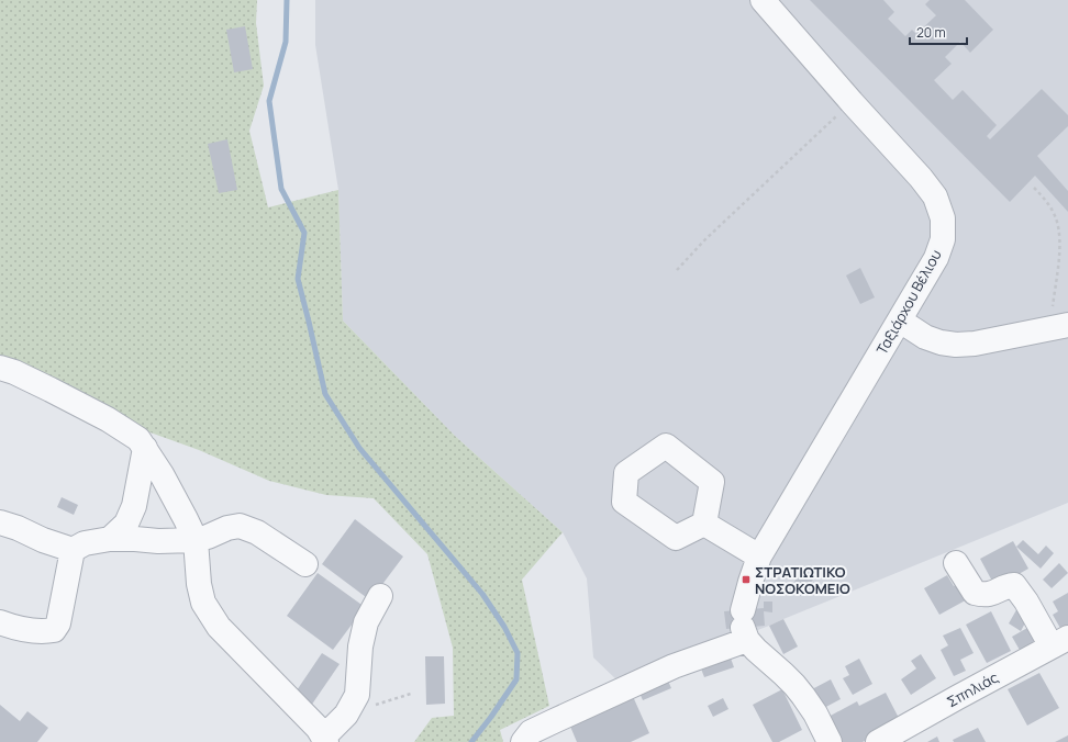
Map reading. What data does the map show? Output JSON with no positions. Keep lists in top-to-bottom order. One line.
{"streets":{"street":["Ταξιάρχου Βέλιου","Σπηλιάς"]},"places":{"transit":["ΣΤΡΑΤΙΩΤΙΚΟ ΝΟΣΟΚΟΜΕΙΟ"]},"scale_bar":"20 m"}
